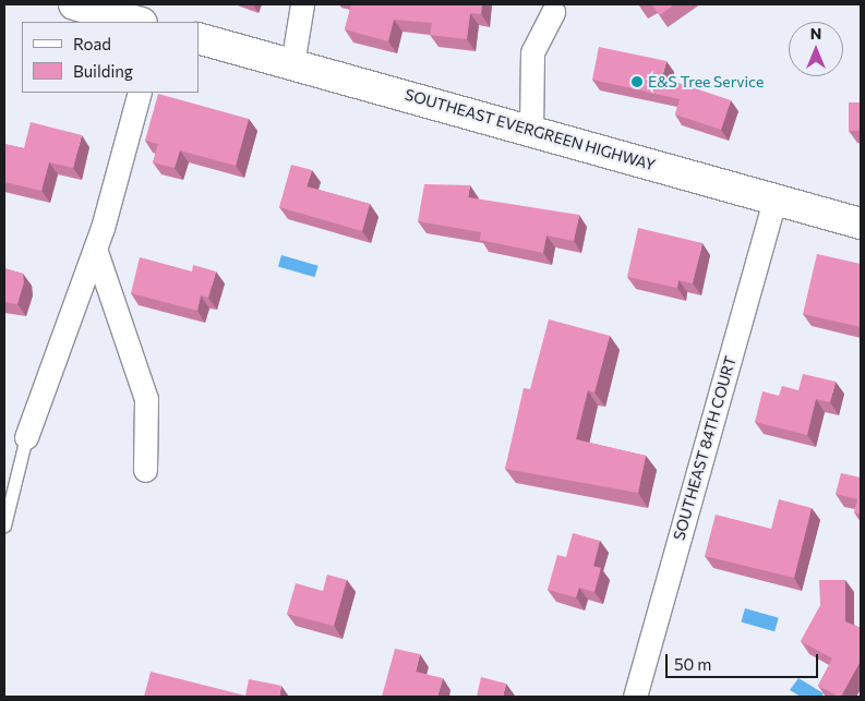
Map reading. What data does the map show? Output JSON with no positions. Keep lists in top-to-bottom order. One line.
{"streets":{"street":["SOUTHEAST EVERGREEN HIGHWAY","SOUTHEAST 84TH COURT"]},"crossings":[["SOUTHEAST EVERGREEN HIGHWAY","SOUTHEAST 84TH COURT"]],"places":["E&S Tree Service"],"legend":["Road","Building"],"scale_bar":"50 m","north":"top"}
